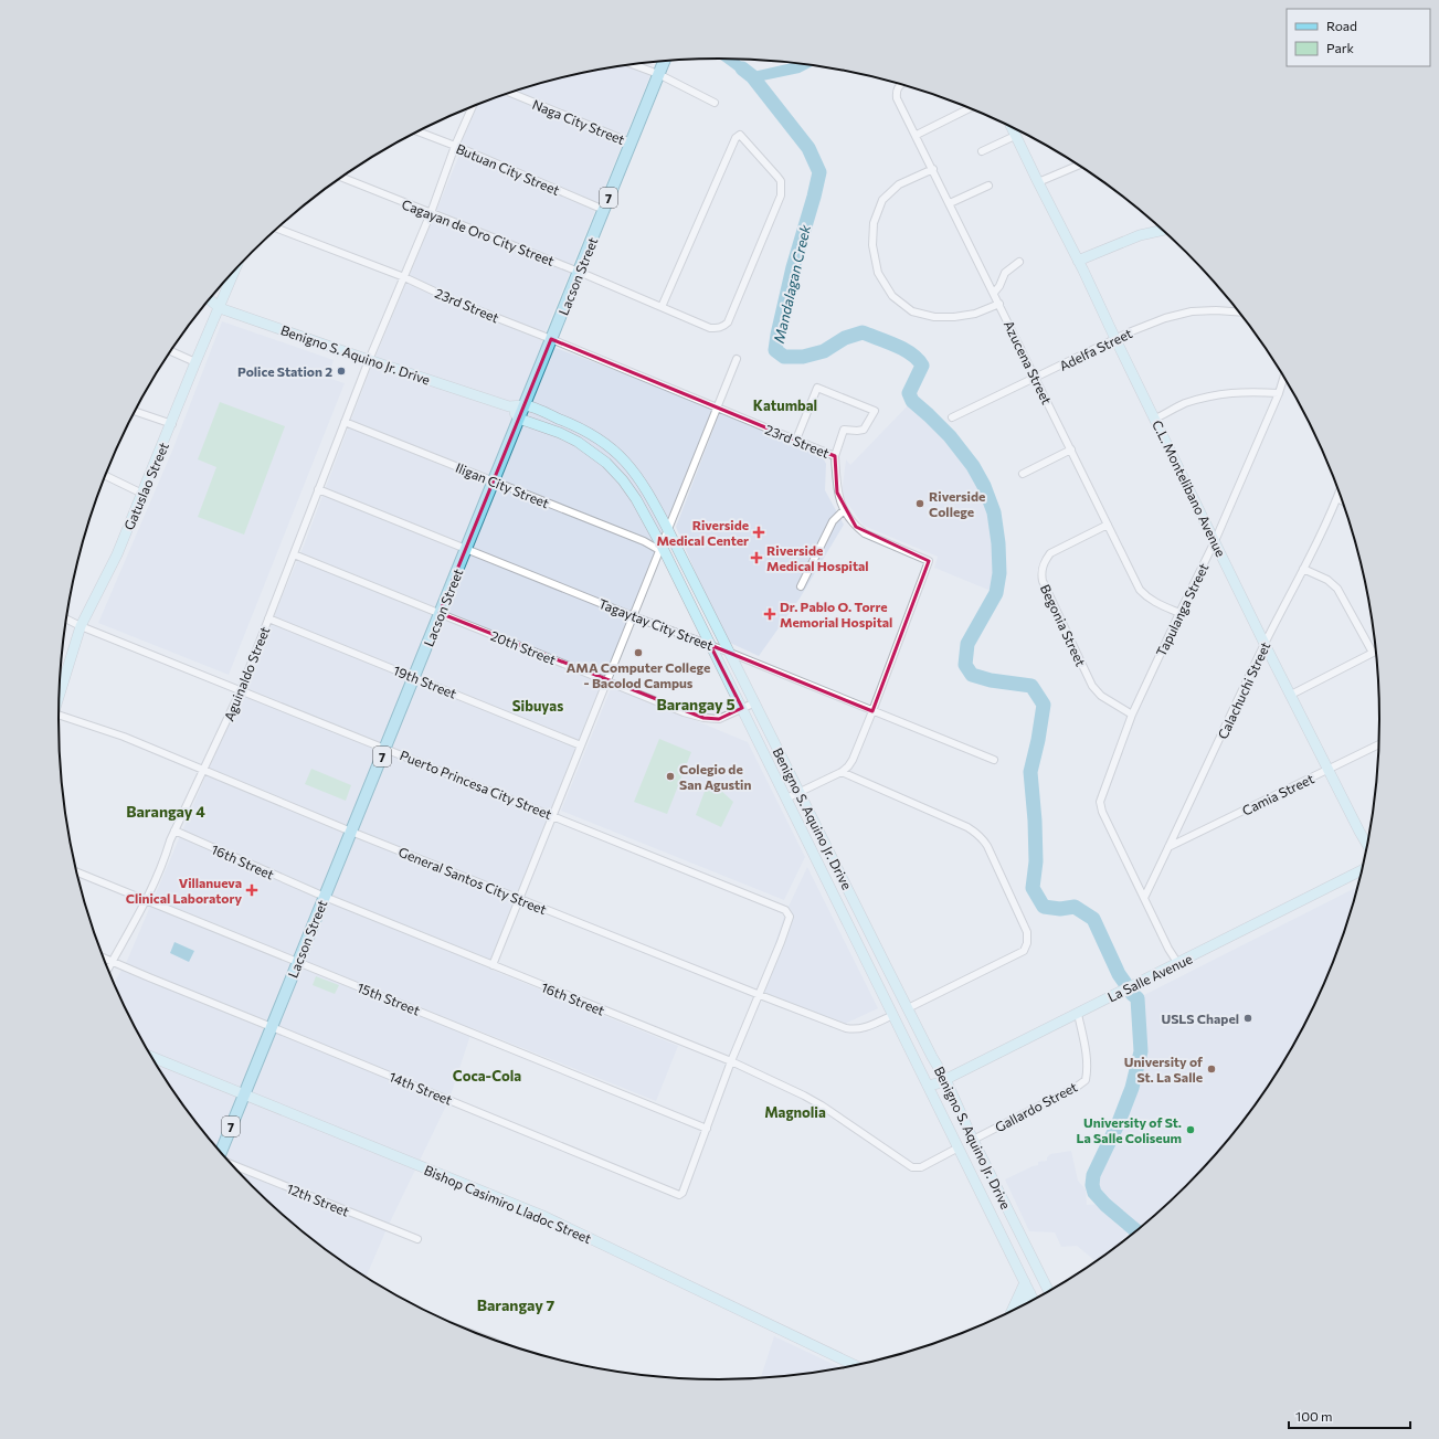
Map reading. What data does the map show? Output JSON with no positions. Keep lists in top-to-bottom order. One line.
{"streets":{"main road":["7","Lacson Street"],"street":["Naga City Street","Butuan City Street","Cagayan de Oro City Street","23rd Street","Adelfa Street","Benigno S. Aquino Jr. Drive","Azucena Street","Iligan City Street","Gatuslao Street","C.L. Montelibano Avenue","Tapulanga Street","Tagaytay City Street","Begonia Street","20th Street","Aguinaldo Street","19th Street","Calachuchi Street","Puerto Princesa City Street","Camia Street","16th Street","General Santos City Street","La Salle Avenue","15th Street","14th Street","Gallardo Street","12th Street","Bishop Casimiro Lladoc Street"]},"crossings":[["Naga City Street","Lacson Street"],["Butuan City Street","Lacson Street"],["Butuan City Street","Aguinaldo Street"],["Cagayan de Oro City Street","Lacson Street"],["Cagayan de Oro City Street","Aguinaldo Street"],["Lacson Street","23rd Street"],["Lacson Street","Benigno S. Aquino Jr. Drive"],["Lacson Street","Iligan City Street"],["Lacson Street","Tagaytay City Street"],["Lacson Street","20th Street"],["Lacson Street","19th Street"],["Lacson Street","Puerto Princesa City Street"],["Lacson Street","16th Street"],["Lacson Street","General Santos City Street"],["Lacson Street","15th Street"],["Lacson Street","14th Street"],["Lacson Street","Bishop Casimiro Lladoc Street"],["23rd Street","Tagaytay City Street"],["23rd Street","Aguinaldo Street"],["Adelfa Street","Azucena Street"],["Adelfa Street","C.L. Montelibano Avenue"],["Benigno S. Aquino Jr. Drive","Iligan City Street"],["Benigno S. Aquino Jr. Drive","Gatuslao Street"],["Benigno S. Aquino Jr. Drive","Tagaytay City Street"],["Benigno S. Aquino Jr. Drive","20th Street"],["Benigno S. Aquino Jr. Drive","Aguinaldo Street"],["Benigno S. Aquino Jr. Drive","16th Street"],["Benigno S. Aquino Jr. Drive","General Santos City Street"],["Benigno S. Aquino Jr. Drive","La Salle Avenue"],["Benigno S. Aquino Jr. Drive","Gallardo Street"],["Azucena Street","Tapulanga Street"],["Azucena Street","Begonia Street"],["Iligan City Street","Aguinaldo Street"],["Gatuslao Street","Puerto Princesa City Street"],["C.L. Montelibano Avenue","Tapulanga Street"],["C.L. Montelibano Avenue","Calachuchi Street"],["C.L. Montelibano Avenue","Camia Street"],["Tapulanga Street","Begonia Street"],["Tapulanga Street","Calachuchi Street"],["Tagaytay City Street","Aguinaldo Street"],["20th Street","Aguinaldo Street"],["Aguinaldo Street","19th Street"],["Aguinaldo Street","Puerto Princesa City Street"],["Aguinaldo Street","16th Street"],["Aguinaldo Street","General Santos City Street"],["Aguinaldo Street","15th Street"],["Aguinaldo Street","14th Street"],["Calachuchi Street","Camia Street"],["Puerto Princesa City Street","General Santos City Street"],["La Salle Avenue","Gallardo Street"],["15th Street","14th Street"]],"districts":["Katumbal","Barangay 5","Sibuyas","Barangay 4","Coca-Cola","Magnolia","Barangay 7"],"water":["Mandalagan Creek"],"places":{"other":["Police Station 2","Riverside College","AMA Computer College - Bacolod Campus","Colegio de San Agustin","USLS Chapel","University of St. La Salle","University of St. La Salle Coliseum"],"health":["Riverside Medical Center","Riverside Medical Hospital","Dr. Pablo O. Torre Memorial Hospital","Villanueva Clinical Laboratory"]},"legend":["Road","Park"],"scale_bar":"100 m"}
